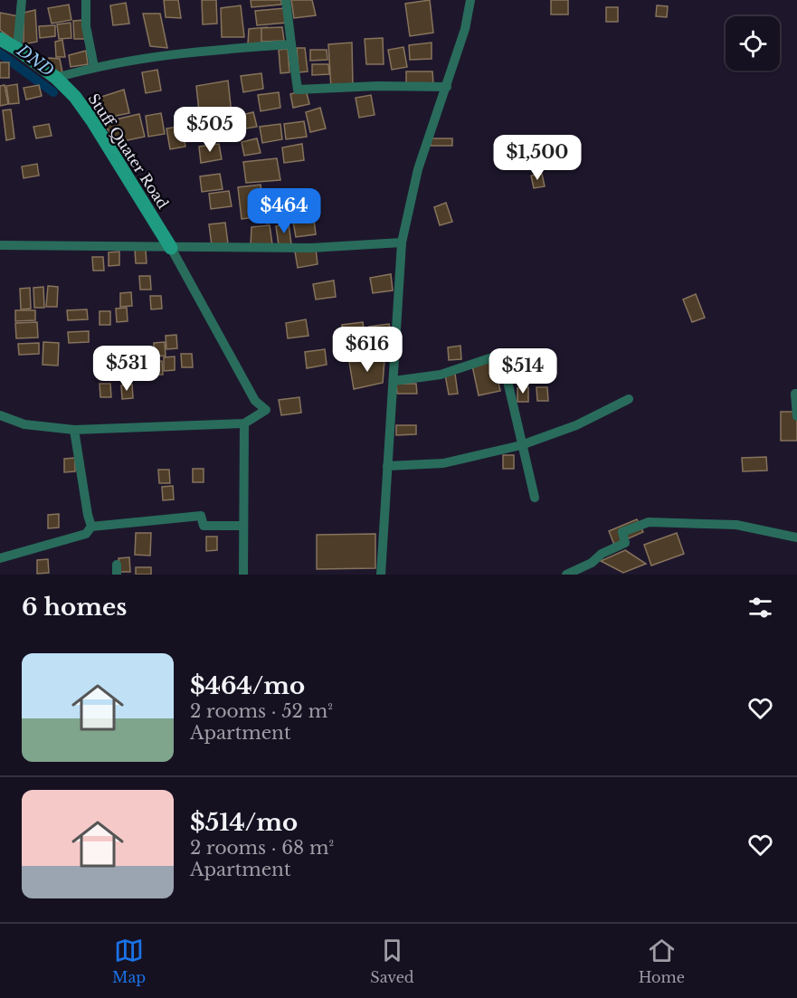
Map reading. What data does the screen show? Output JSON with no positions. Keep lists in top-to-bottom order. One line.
{"streets":{"street":["Stuff Quater Road"]},"water":["DND"],"page":{"price":["$505","$1,500","$464","$616","$531","$514"],"heading":"6 homes","list":[{"name":"$464/mo","note":"2 rooms · 52 m² · Apartment"},{"name":"$514/mo","note":"2 rooms · 68 m² · Apartment"}],"tabs":["Map","Saved","Home"]}}
